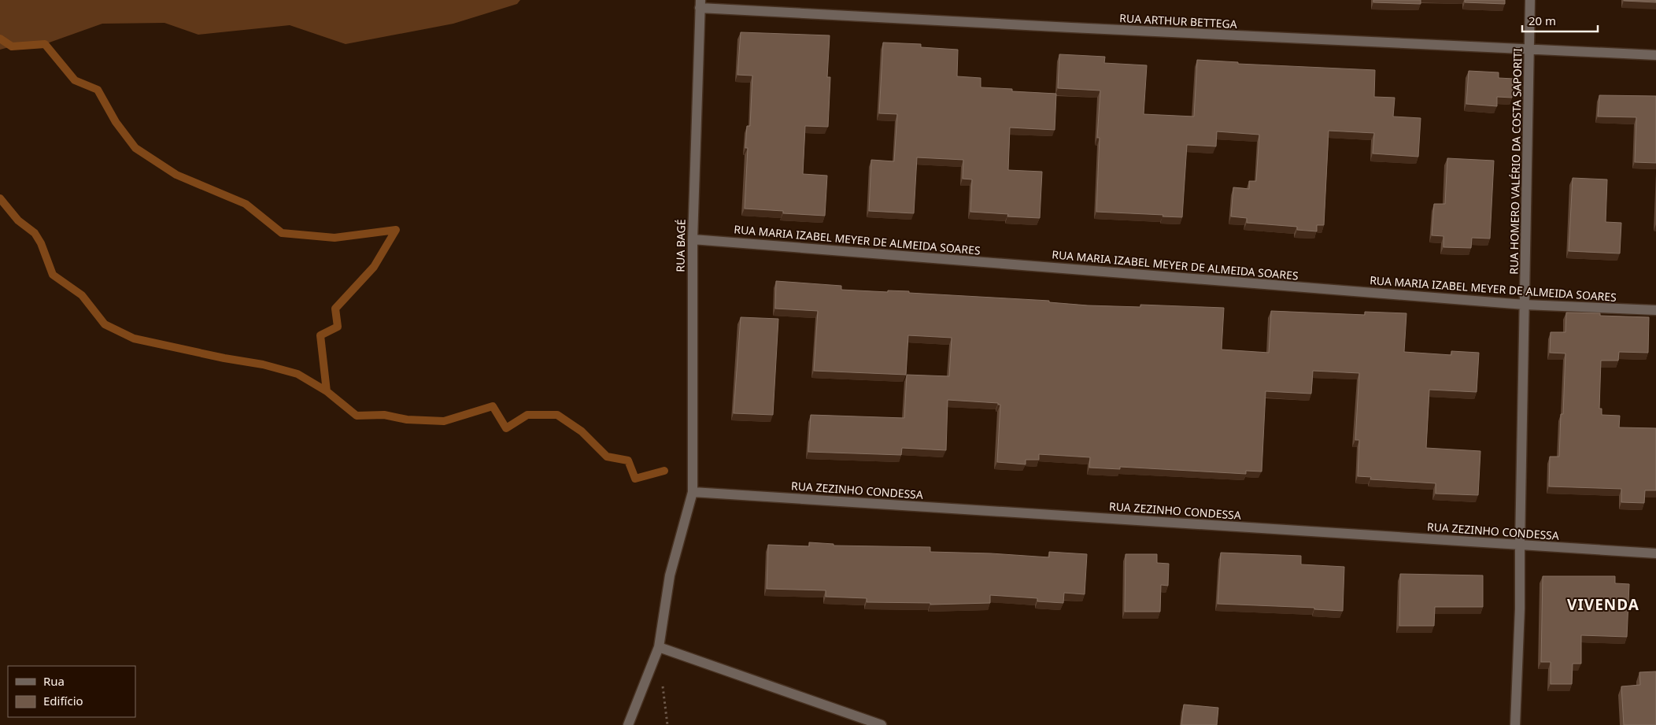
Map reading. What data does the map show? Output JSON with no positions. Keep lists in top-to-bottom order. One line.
{"streets":{"street":["RUA ARTHUR BETTEGA","RUA HOMERO VALÉRIO DA COSTA SAPORITI","RUA MARIA IZABEL MEYER DE ALMEIDA SOARES","RUA BAGÉ","RUA ZEZINHO CONDESSA"]},"crossings":[["RUA ARTHUR BETTEGA","RUA HOMERO VALÉRIO DA COSTA SAPORITI"],["RUA ARTHUR BETTEGA","RUA BAGÉ"],["RUA HOMERO VALÉRIO DA COSTA SAPORITI","RUA MARIA IZABEL MEYER DE ALMEIDA SOARES"],["RUA HOMERO VALÉRIO DA COSTA SAPORITI","RUA ZEZINHO CONDESSA"],["RUA MARIA IZABEL MEYER DE ALMEIDA SOARES","RUA BAGÉ"],["RUA BAGÉ","RUA ZEZINHO CONDESSA"]],"districts":["VIVENDA"],"legend":["Rua","Edifício"],"scale_bar":"20 m"}
